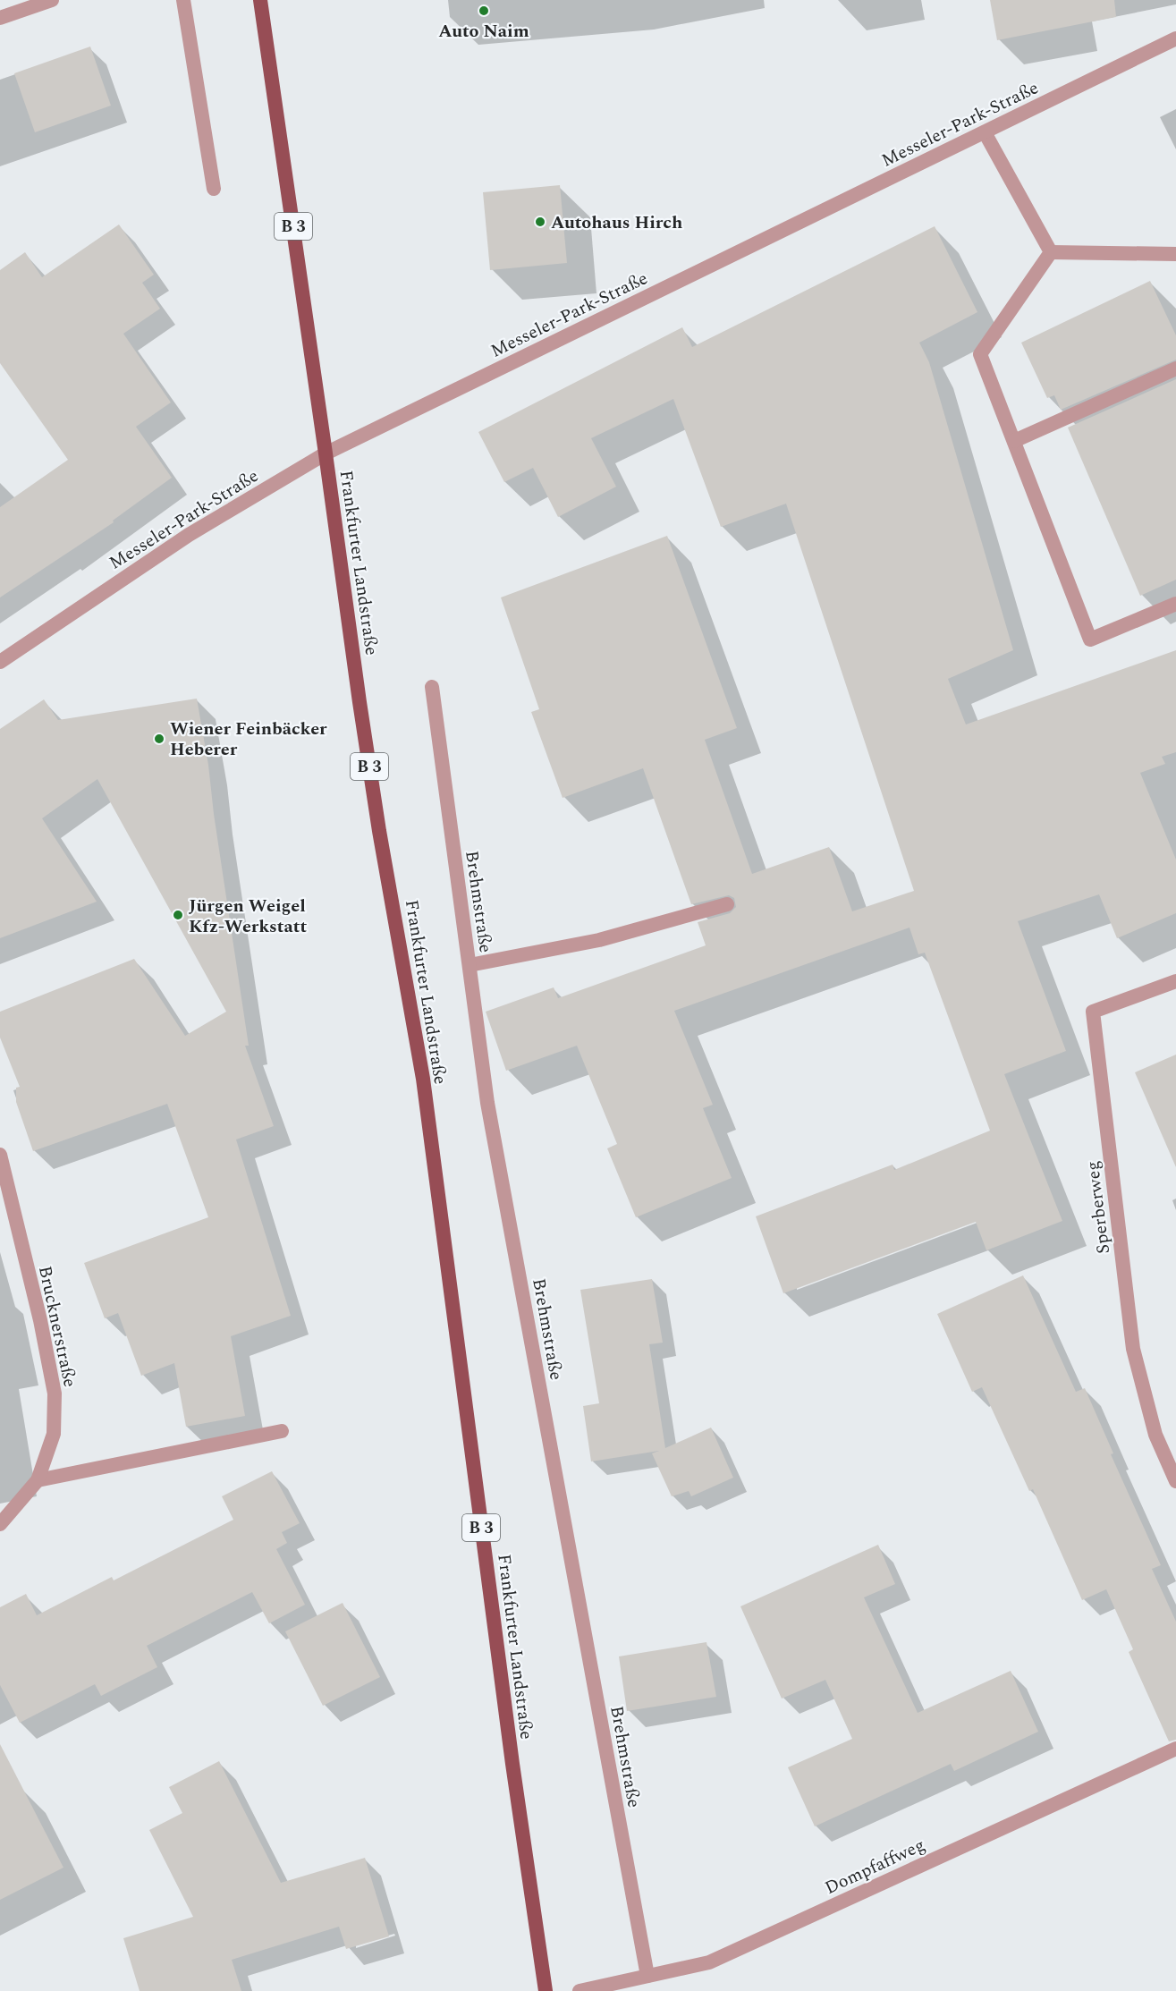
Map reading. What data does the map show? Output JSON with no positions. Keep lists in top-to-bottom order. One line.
{"streets":{"main road":["B 3","Frankfurter Landstraße"],"street":["Messeler-Park-Straße","Brehmstraße","Sperberweg","Brucknerstraße","Dompfaffweg"]},"crossings":[["Messeler-Park-Straße","Frankfurter Landstraße"],["Brehmstraße","Dompfaffweg"]],"places":["Auto Naim","Autohaus Hirch","Wiener Feinbäcker Heberer","Jürgen Weigel Kfz-Werkstatt"]}
